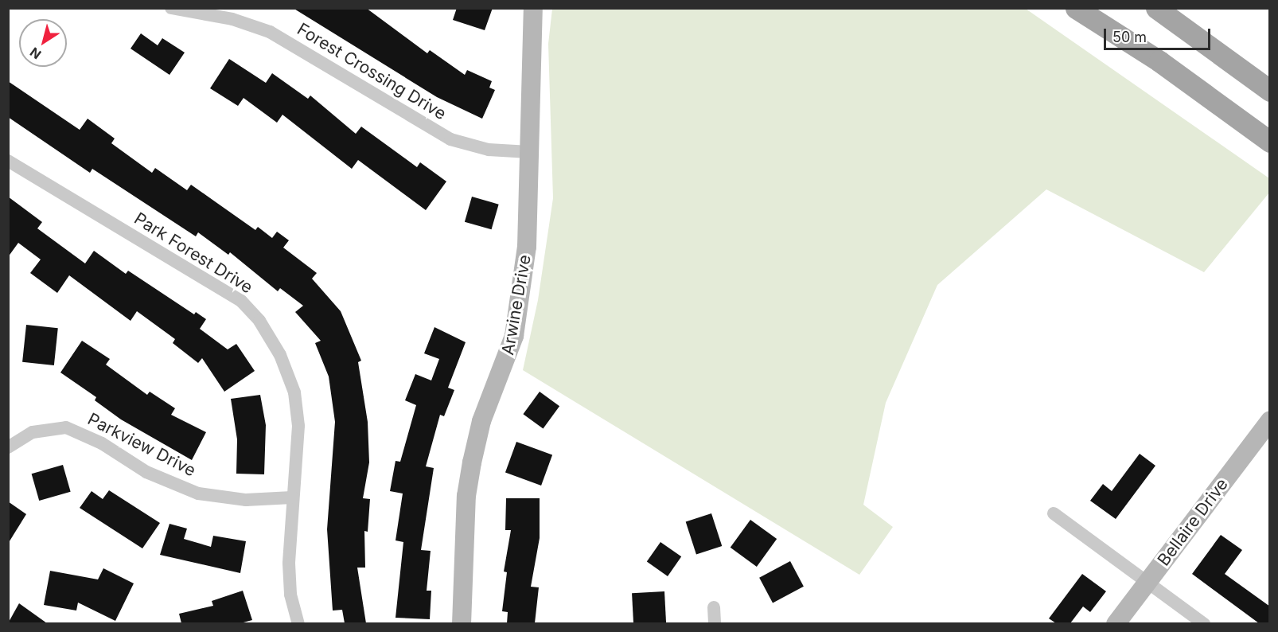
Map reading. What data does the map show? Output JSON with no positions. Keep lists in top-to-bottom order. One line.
{"streets":{"street":["Forest Crossing Drive","Park Forest Drive","Arwine Drive","Parkview Drive","Bellaire Drive"]},"crossings":[["Forest Crossing Drive","Arwine Drive"],["Park Forest Drive","Parkview Drive"]],"scale_bar":"50 m","north":"bottom left"}
